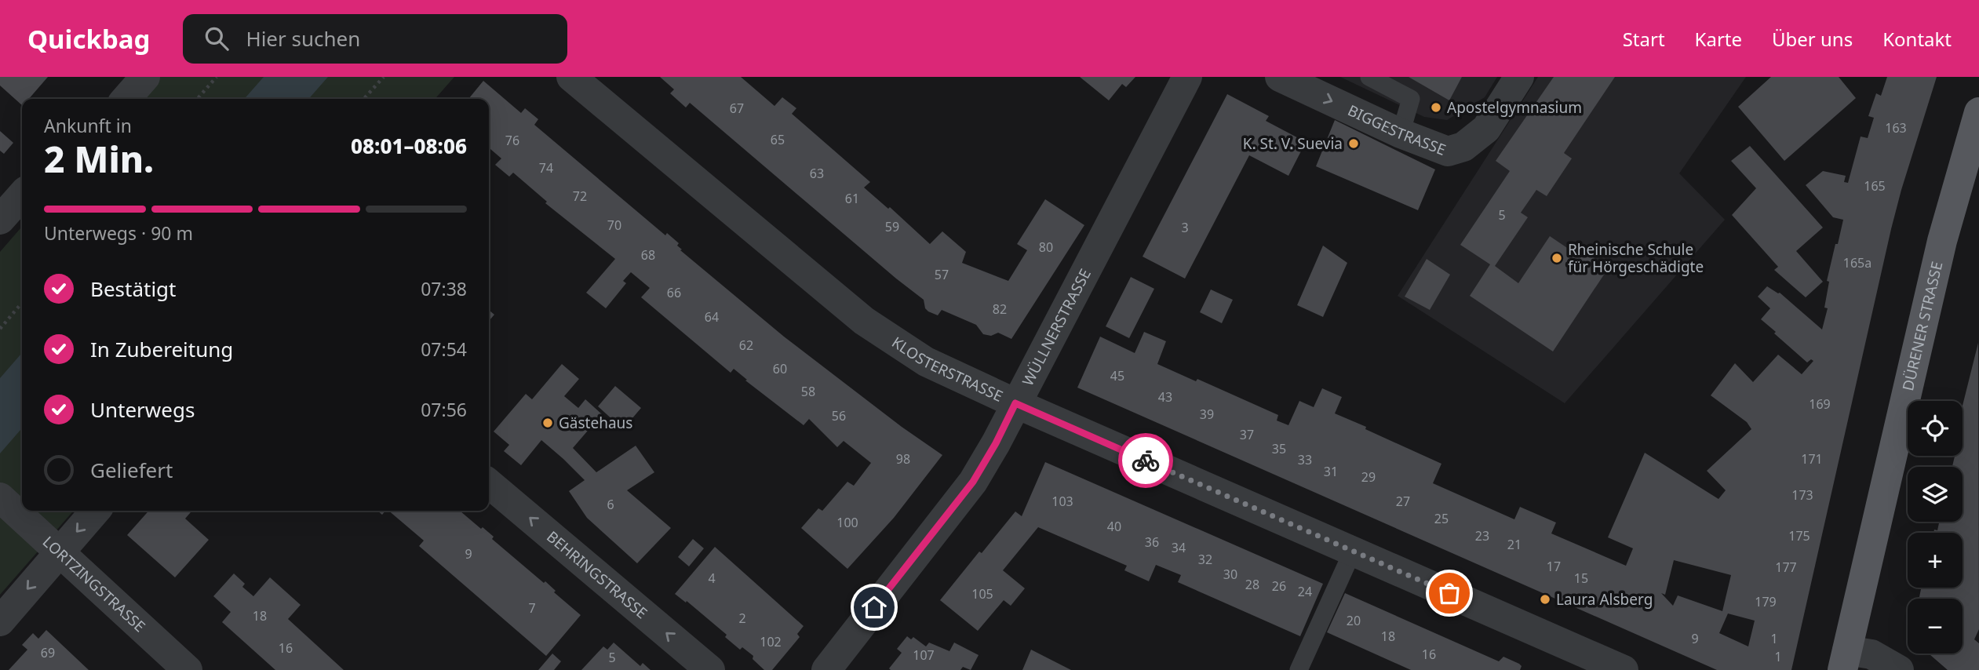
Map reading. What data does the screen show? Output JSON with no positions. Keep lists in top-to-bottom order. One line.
{"streets":{"main road":["DÜRENER STRASSE"],"street":["BIGGESTRASSE","WÜLLNERSTRASSE","KLOSTERSTRASSE","BEHRINGSTRASSE","LORTZINGSTRASSE"]},"crossings":[["WÜLLNERSTRASSE","KLOSTERSTRASSE"]],"one_way":["BIGGESTRASSE","BEHRINGSTRASSE"],"places":["Apostelgymnasium","K. St. V. Suevia","Rheinische Schule für Hörgeschädigte","Gästehaus","Laura Alsberg"],"house_numbers":["67","163","65","76","74","63","165","72","61","5","70","59","3","80","68","165a","57","66","82","64","62","60","45","58","43","169","39","56","37","35","98","171","33","31","29","173","103","27","6","25","100","40","23","175","36","21","34","9","32","17","177","30","4","15","28","26","24","105","179","7","18","2","20","18","9","1","102","16","69","16","107","1","5"],"page":{"header":"Quickbag","search":"Hier suchen","nav":["Start","Karte","Über uns","Kontakt"],"heading":["2 Min.","Ankunft in","08:01–08:06"],"bar":"Unterwegs · 90 m","list":[["Bestätigt","07:38"],["In Zubereitung","07:54"],["Unterwegs","07:56"],"Geliefert"],"map_buttons":["+","−"]}}
